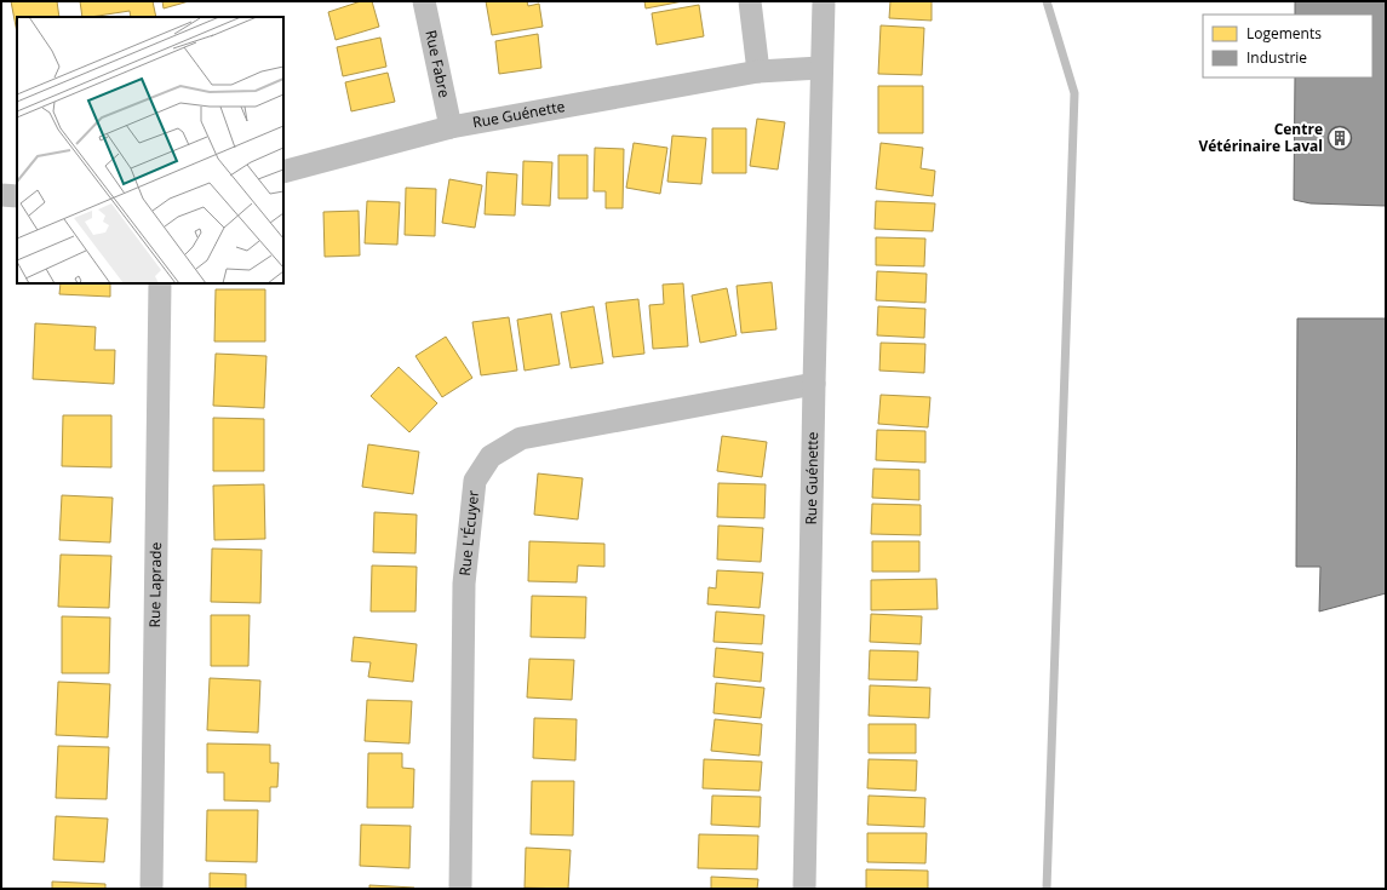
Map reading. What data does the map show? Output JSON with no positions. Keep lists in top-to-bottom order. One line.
{"streets":{"street":["Rue Fabre","Rue Guénette","Rue L'Écuyer","Rue Laprade"]},"crossings":[["Rue Fabre","Rue Guénette"],["Rue Guénette","Rue L'Écuyer"]],"places":{"building":["Centre Vétérinaire Laval"]},"legend":["Logements","Industrie"]}
